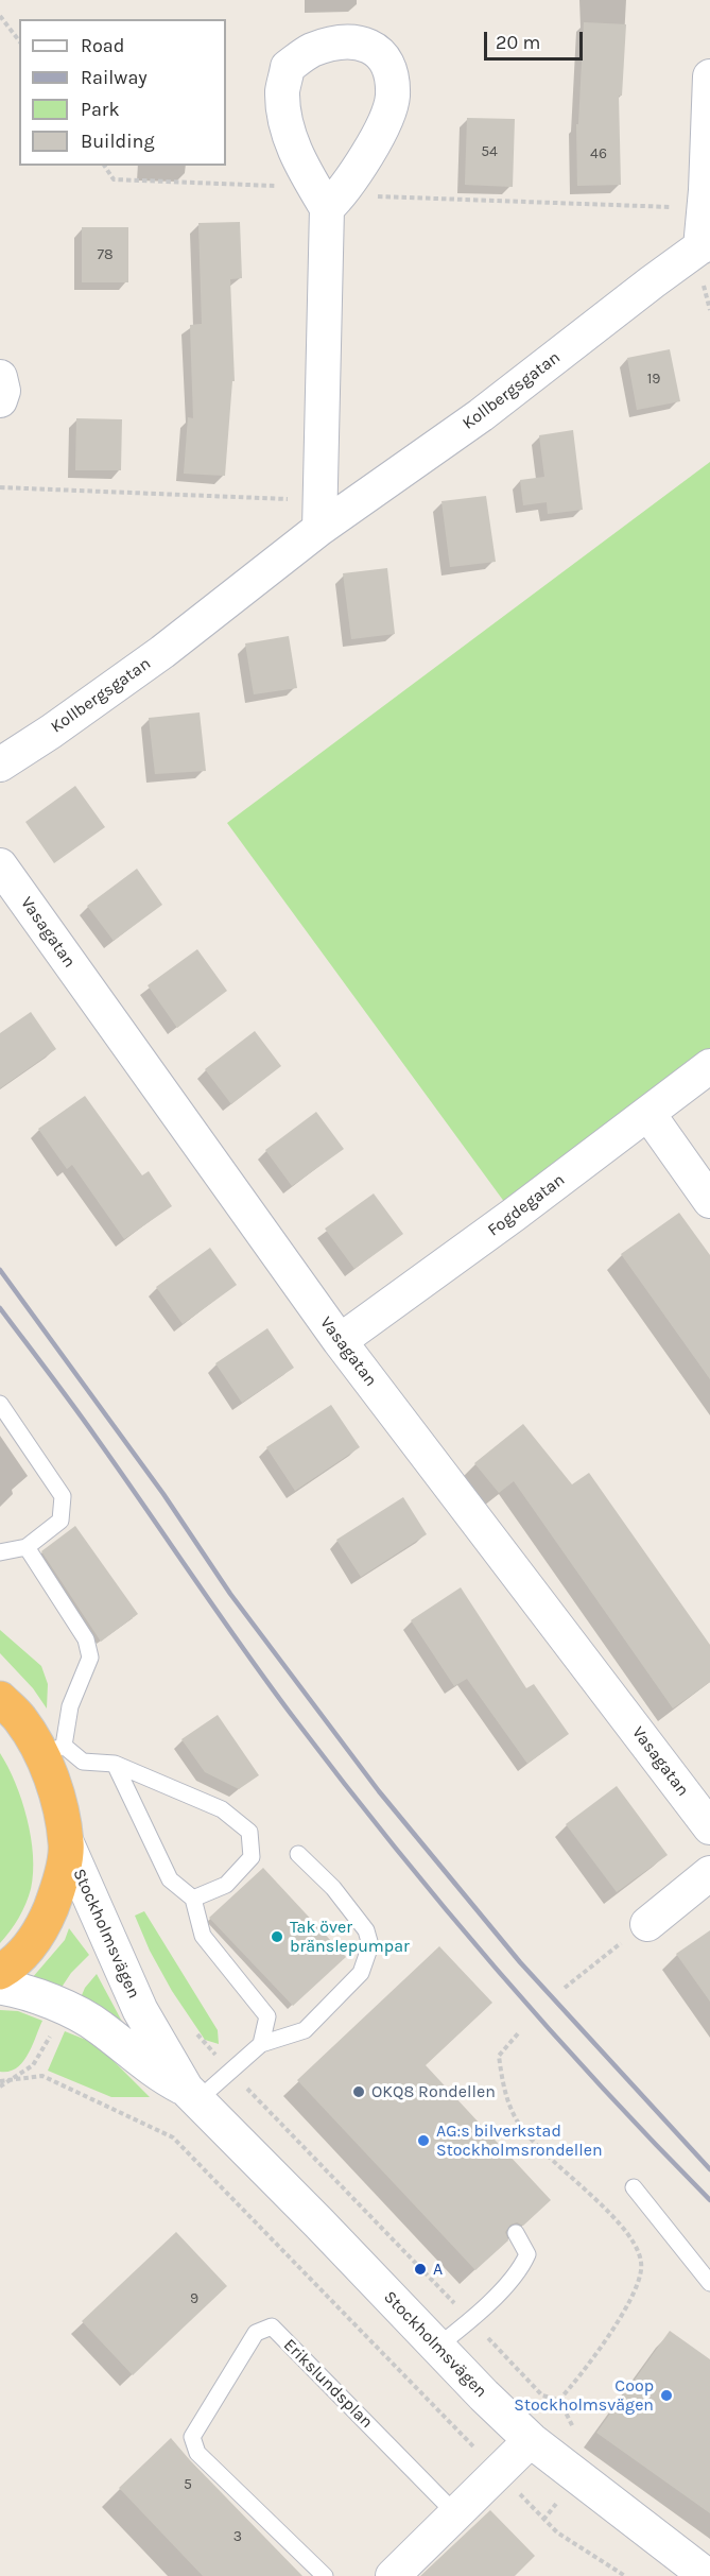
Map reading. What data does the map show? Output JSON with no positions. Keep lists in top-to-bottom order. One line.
{"streets":{"main road":["Stockholmsvägen"],"street":["Kollbergsgatan","Vasagatan","Fogdegatan"],"lane":["Erikslundsplan"]},"crossings":[["Vasagatan","Fogdegatan"]],"places":["Tak över bränslepumpar","OKQ8 Rondellen","AG:s bilverkstad Stockholmsrondellen","A","Coop Stockholmsvägen"],"house_numbers":["54","46","78","19","9","5","3"],"legend":["Road","Railway","Park","Building"],"scale_bar":"20 m"}
